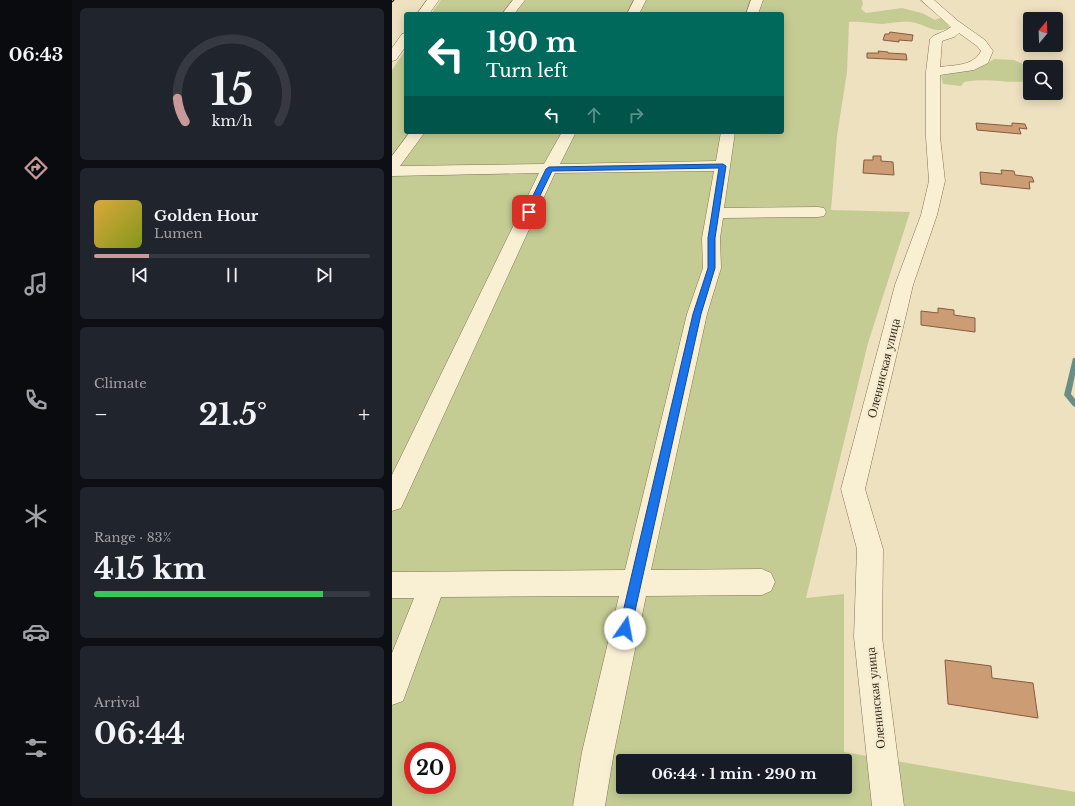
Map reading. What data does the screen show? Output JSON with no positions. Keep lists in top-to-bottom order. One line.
{"streets":{"street":["Оленинская улица"]},"north":"top","page":{"tabs":"06:43","turn":["190 m","Turn left"],"song":["Golden Hour","Lumen"],"tile":["Climate",["Range · 83%","415 km"],["Arrival","06:44"]],"heat":["−","21.5°","+"],"limit":"20","trip":"06:44 · 1 min · 290 m","gauge":["15","km/h"]}}
